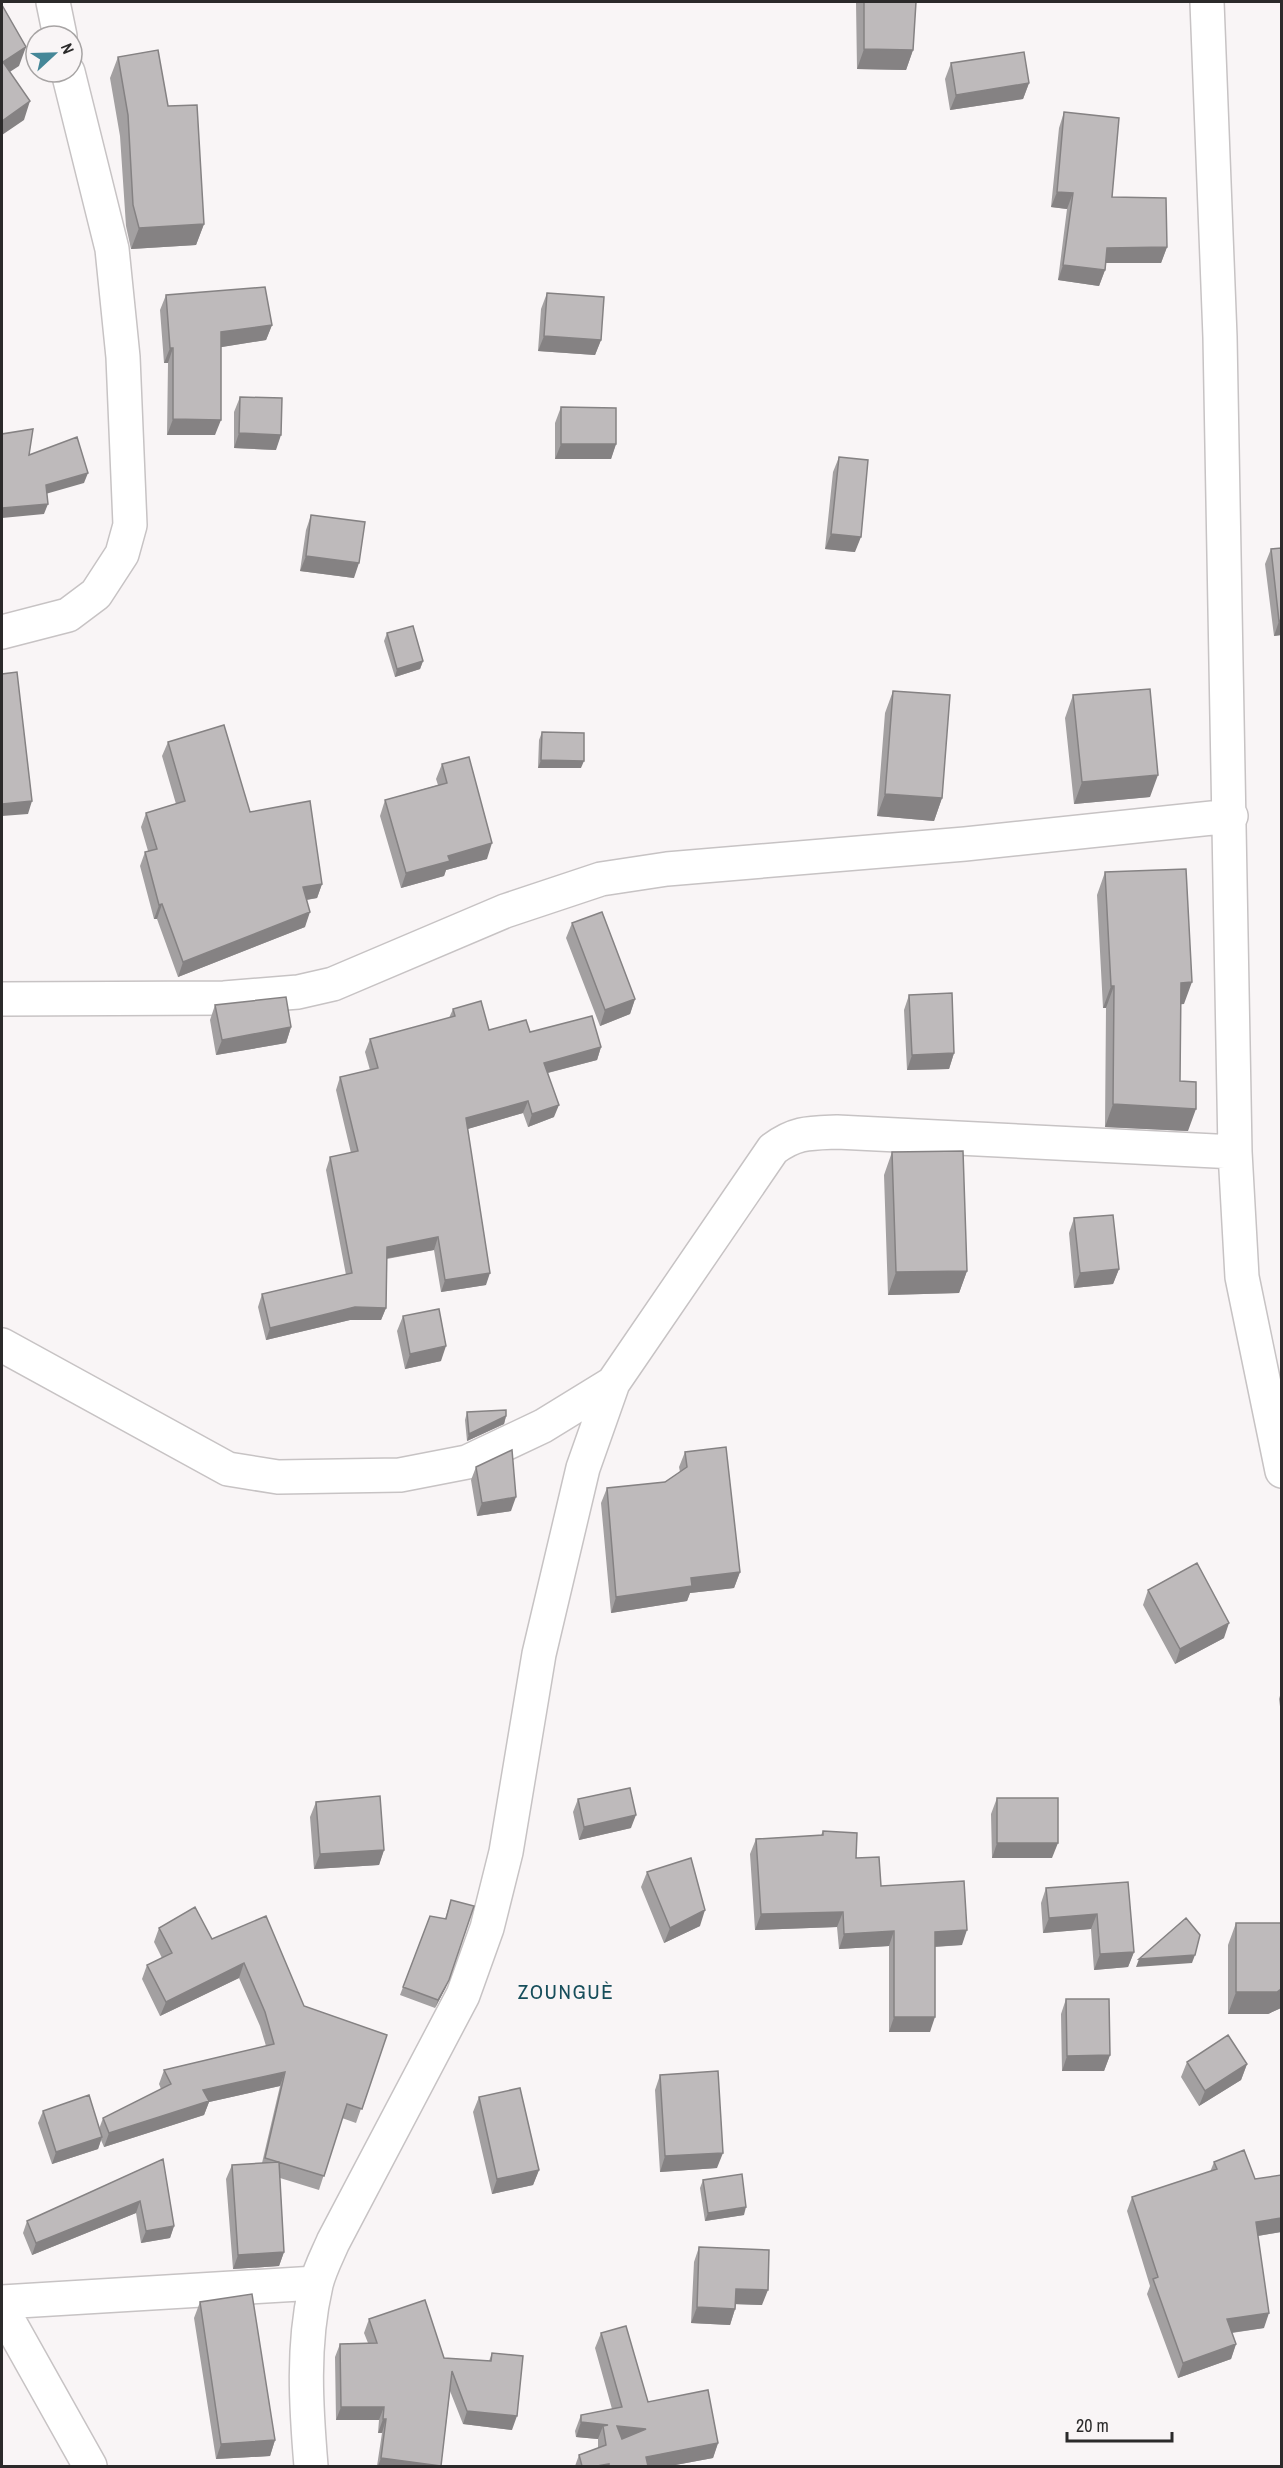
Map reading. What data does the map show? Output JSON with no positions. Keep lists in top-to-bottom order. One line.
{"districts":["ZOUNGUÈ"],"scale_bar":"20 m","north":"right"}
